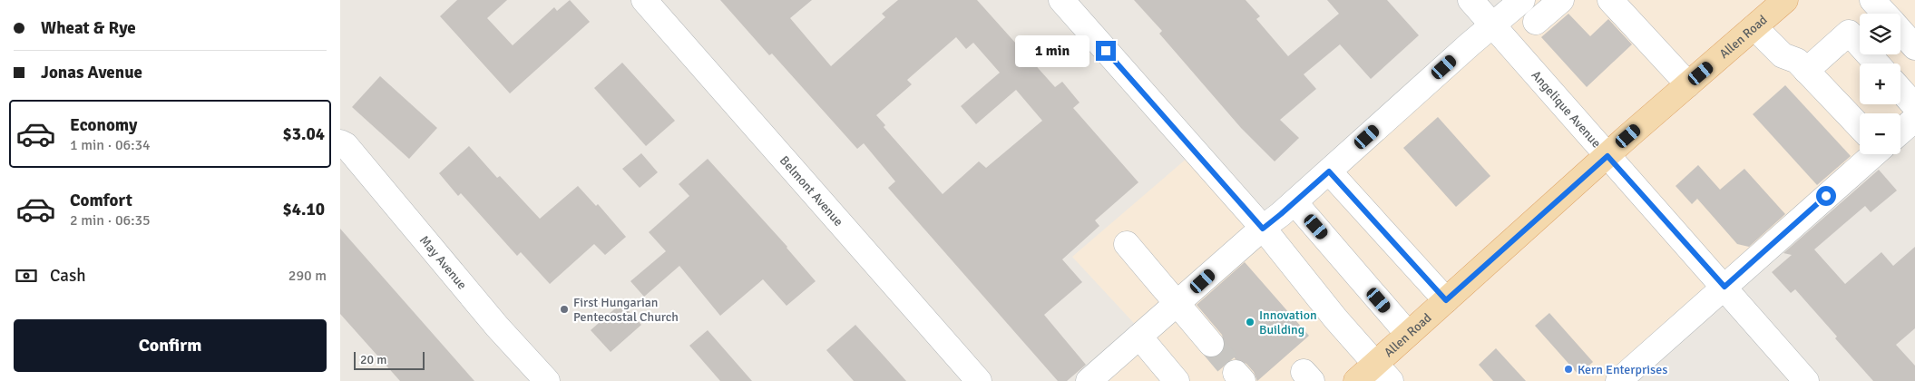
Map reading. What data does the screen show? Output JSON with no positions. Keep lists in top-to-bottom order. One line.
{"streets":{"main road":["Allen Road"],"street":["Angelique Avenue","Belmont Avenue","May Avenue"]},"crossings":[["Allen Road","Angelique Avenue"]],"places":["First Hungarian Pentecostal Church","Innovation Building","Kern Enterprises"],"scale_bar":"20 m","page":{"banner":["Wheat & Rye","Jonas Avenue"],"map_buttons":["+","−"],"bubble":"1 min","list":[{"name":"Economy","note":"1 min · 06:34","value":"$3.04"},{"name":"Comfort","note":"2 min · 06:35","value":"$4.10"}],"pay":["Cash","290 m"],"buttons":"Confirm","scale":"20 m"}}
